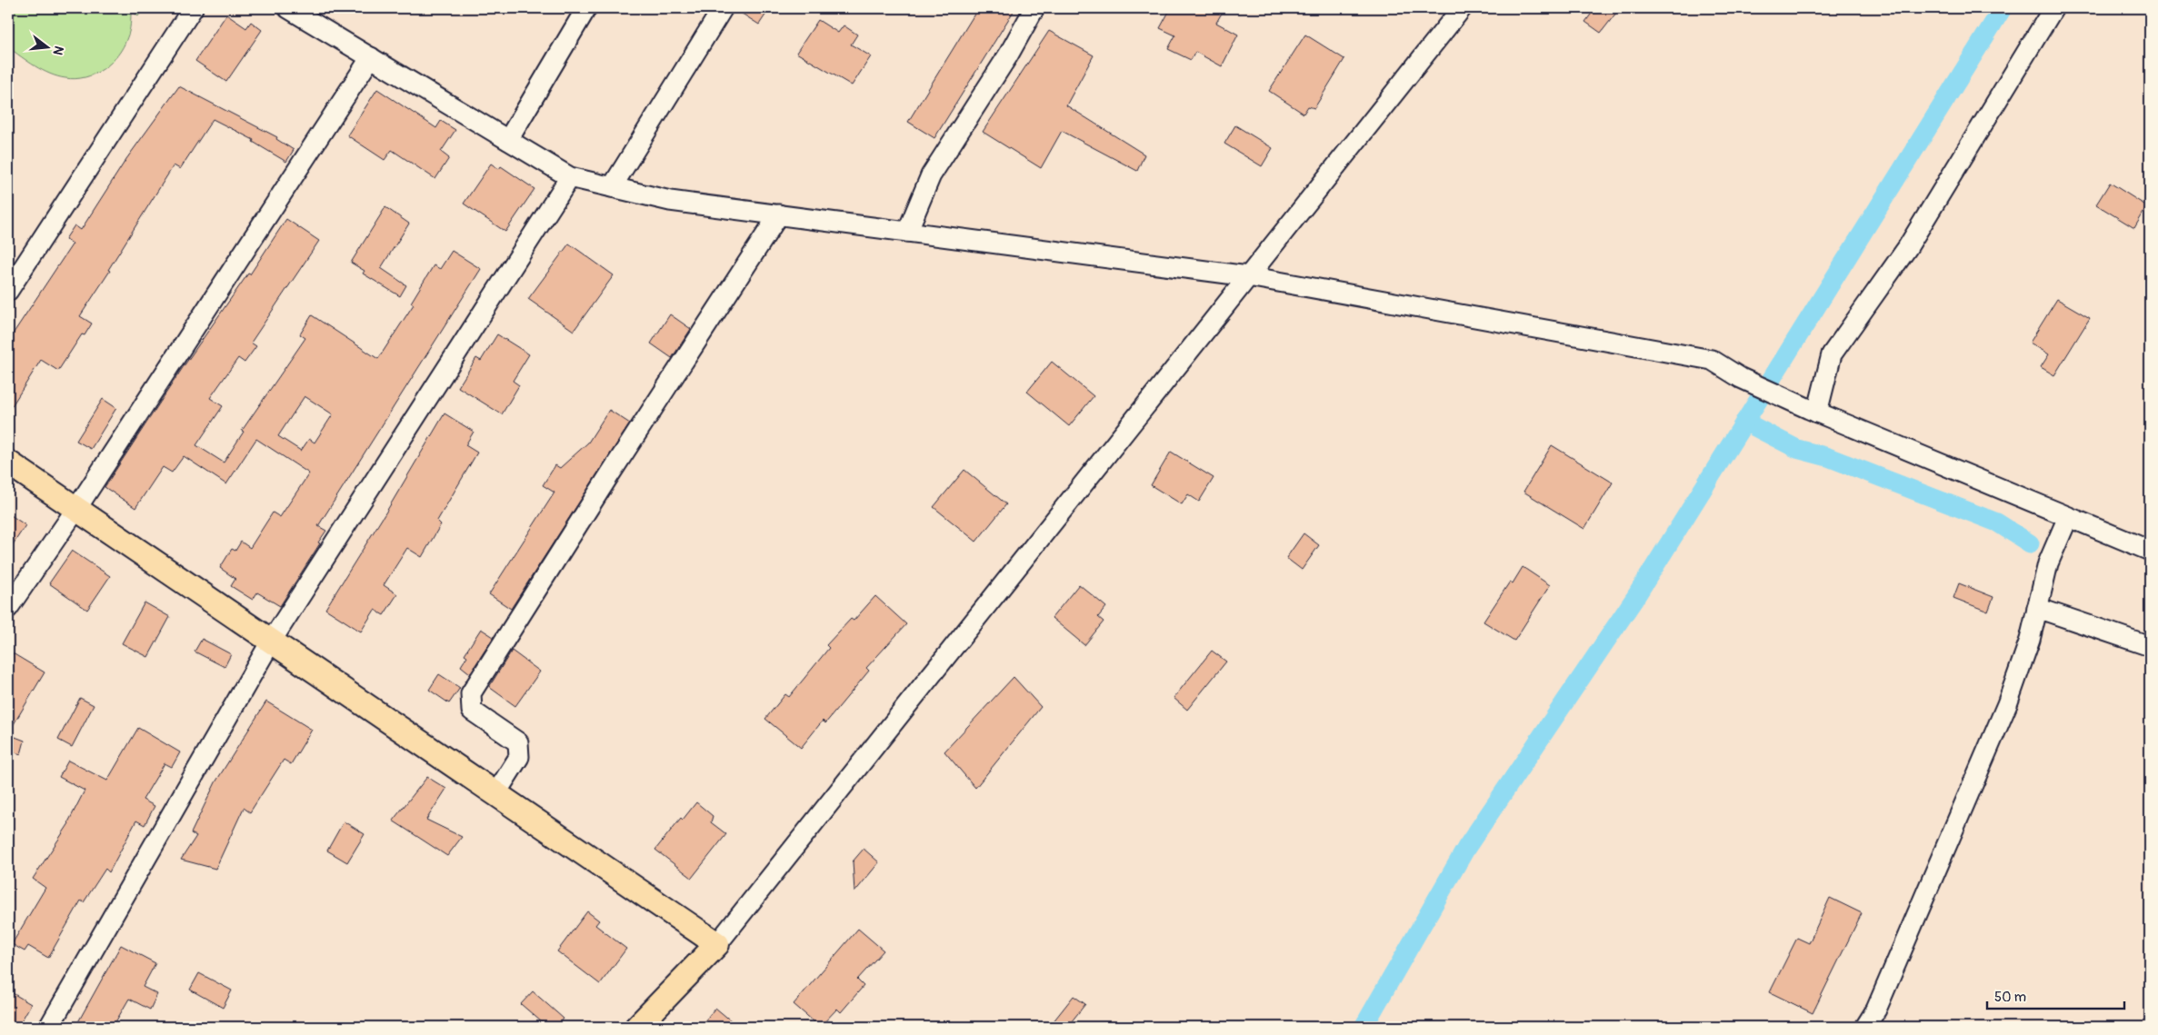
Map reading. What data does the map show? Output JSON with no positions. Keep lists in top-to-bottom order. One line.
{"scale_bar":"50 m","north":"right"}
